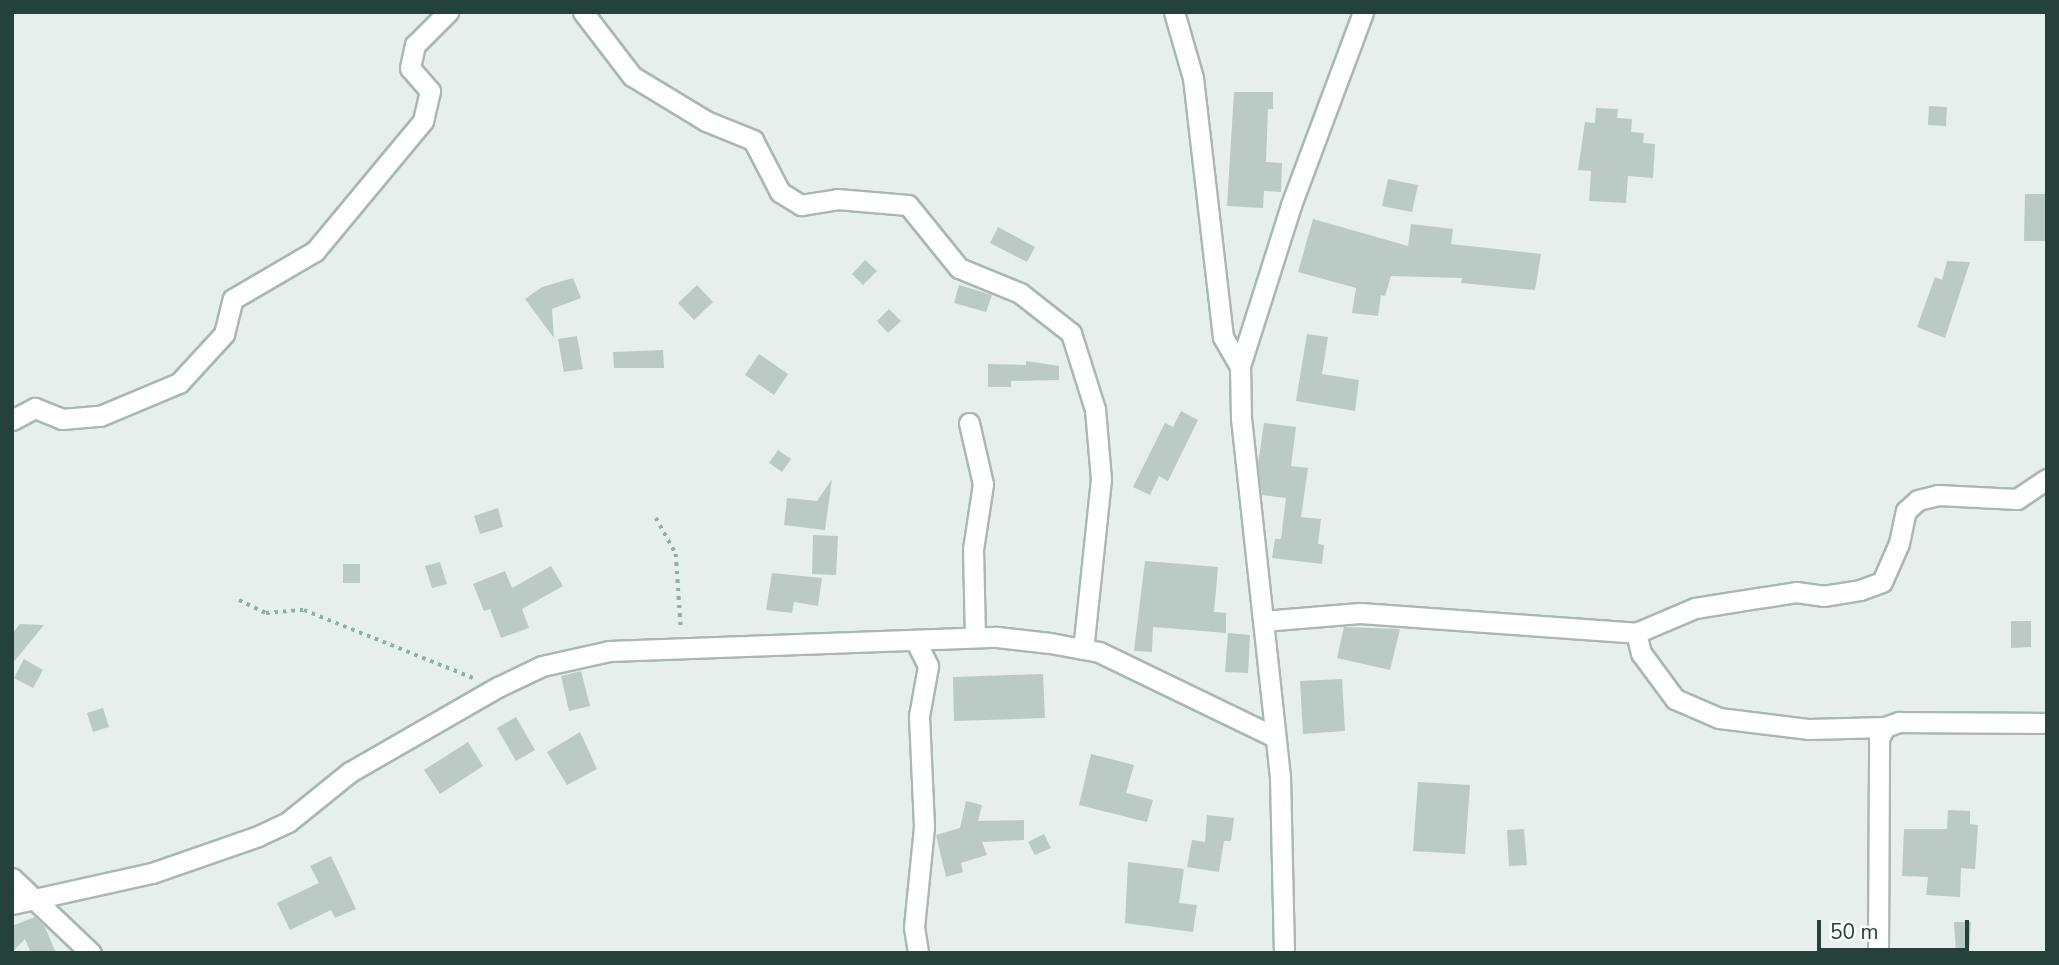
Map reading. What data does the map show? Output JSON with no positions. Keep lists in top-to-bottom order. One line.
{"scale_bar":"50 m"}
